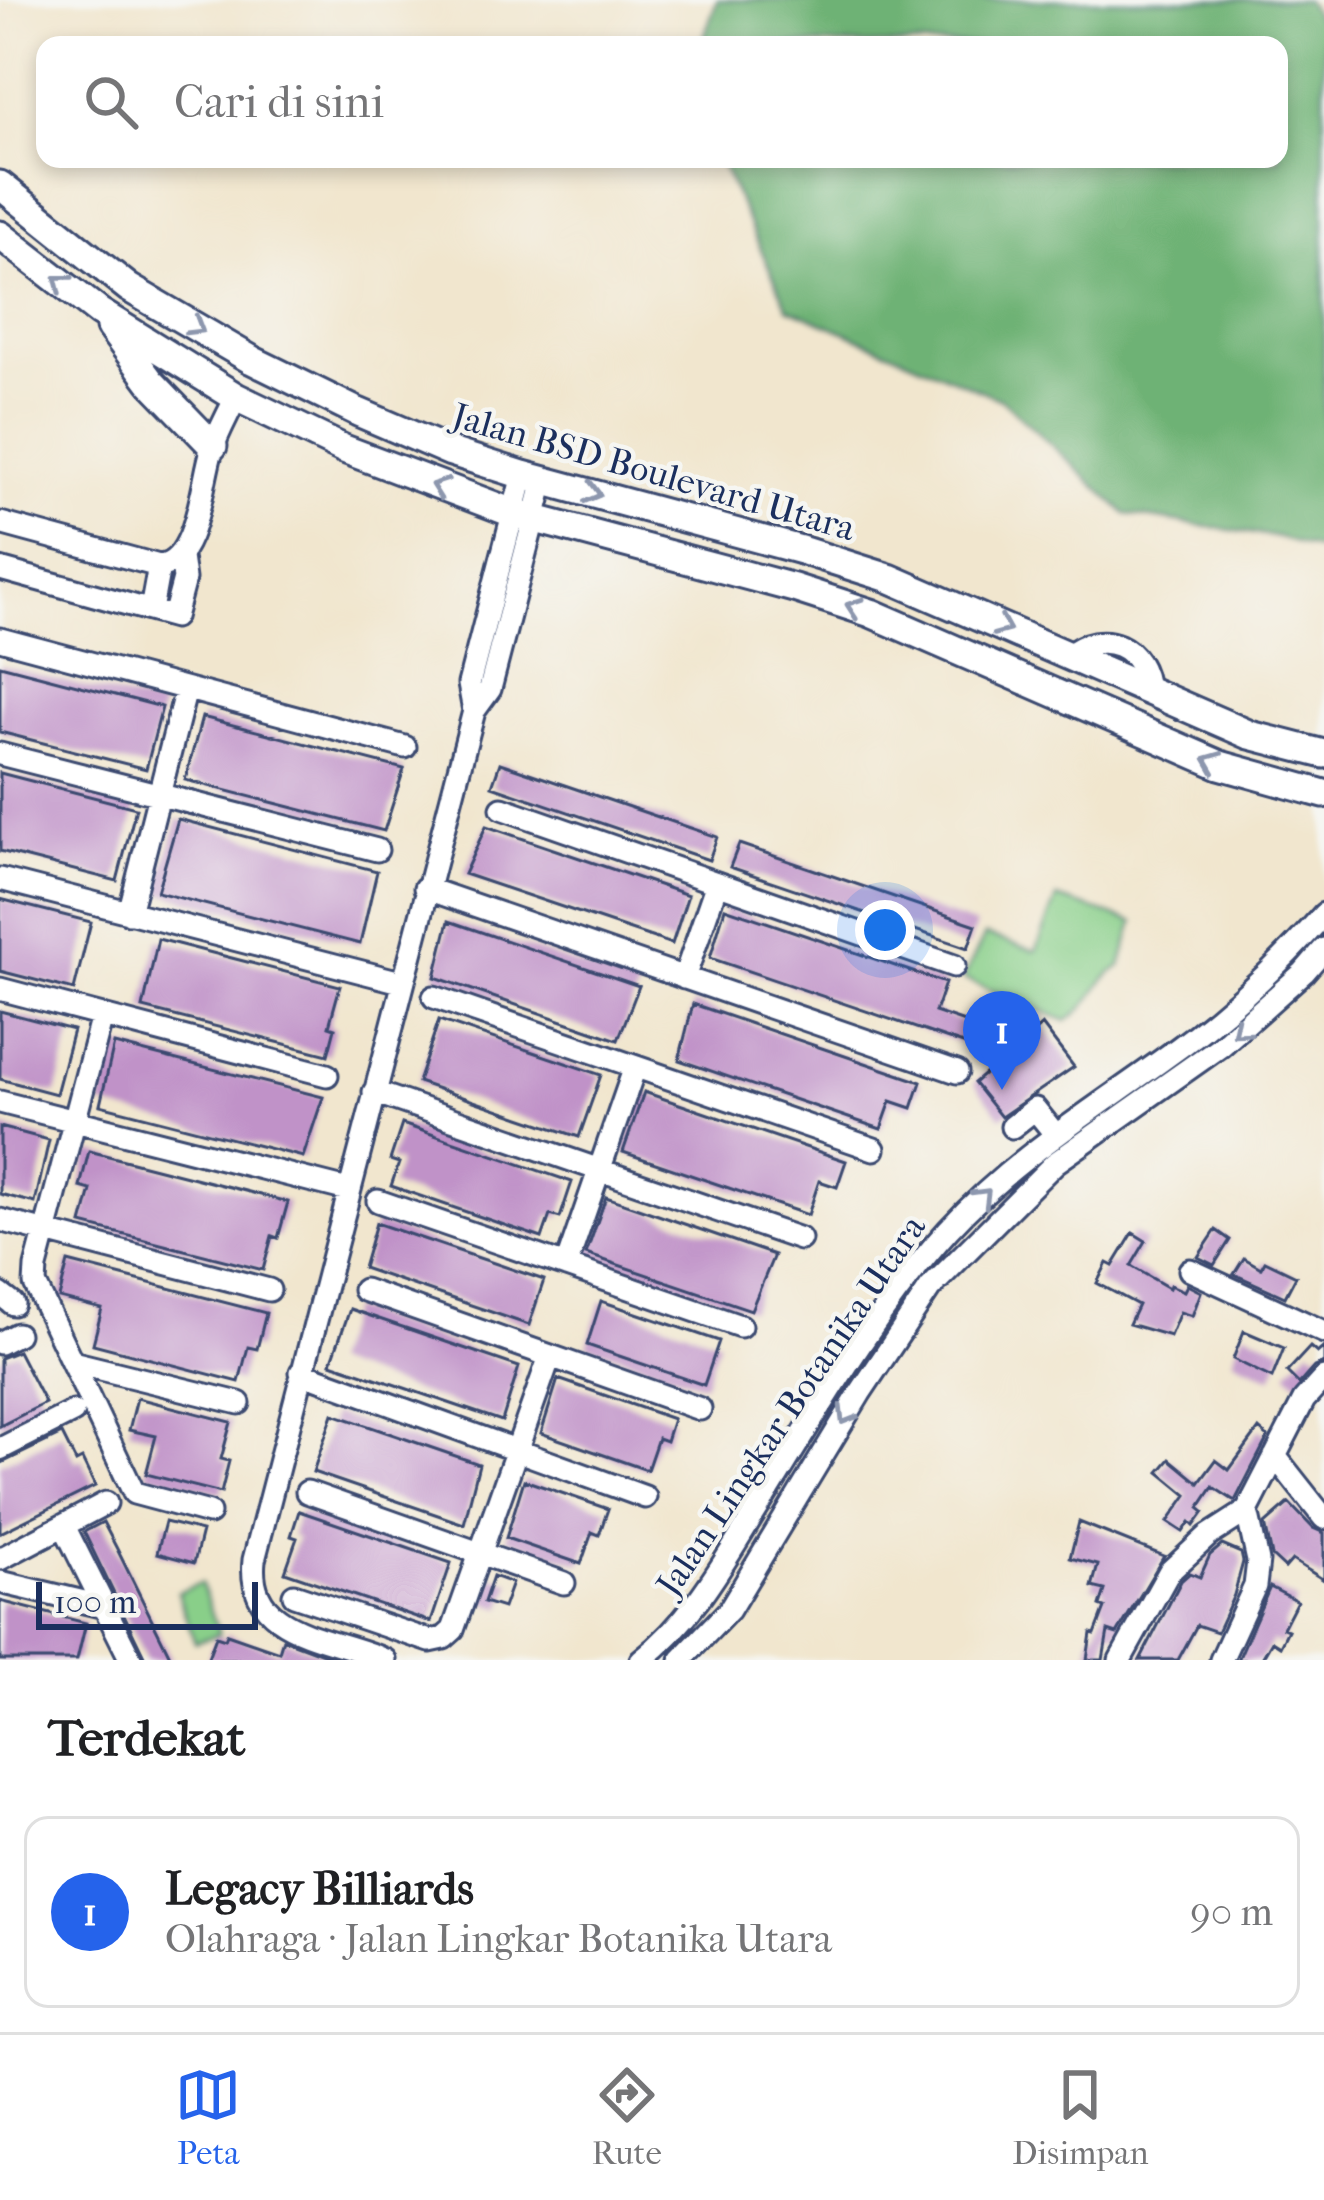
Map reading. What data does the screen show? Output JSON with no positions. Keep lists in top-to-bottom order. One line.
{"streets":{"main road":["Jalan BSD Boulevard Utara"],"street":["Jalan Lingkar Botanika Utara"]},"scale_bar":"100 m","page":{"search":"Cari di sini","pins":"1","scale":"100 m","heading":"Terdekat","list":[{"mark":"1","name":"Legacy Billiards","note":"Olahraga · Jalan Lingkar Botanika Utara","value":"90 m"}],"nav":["Peta","Rute","Disimpan"]}}
